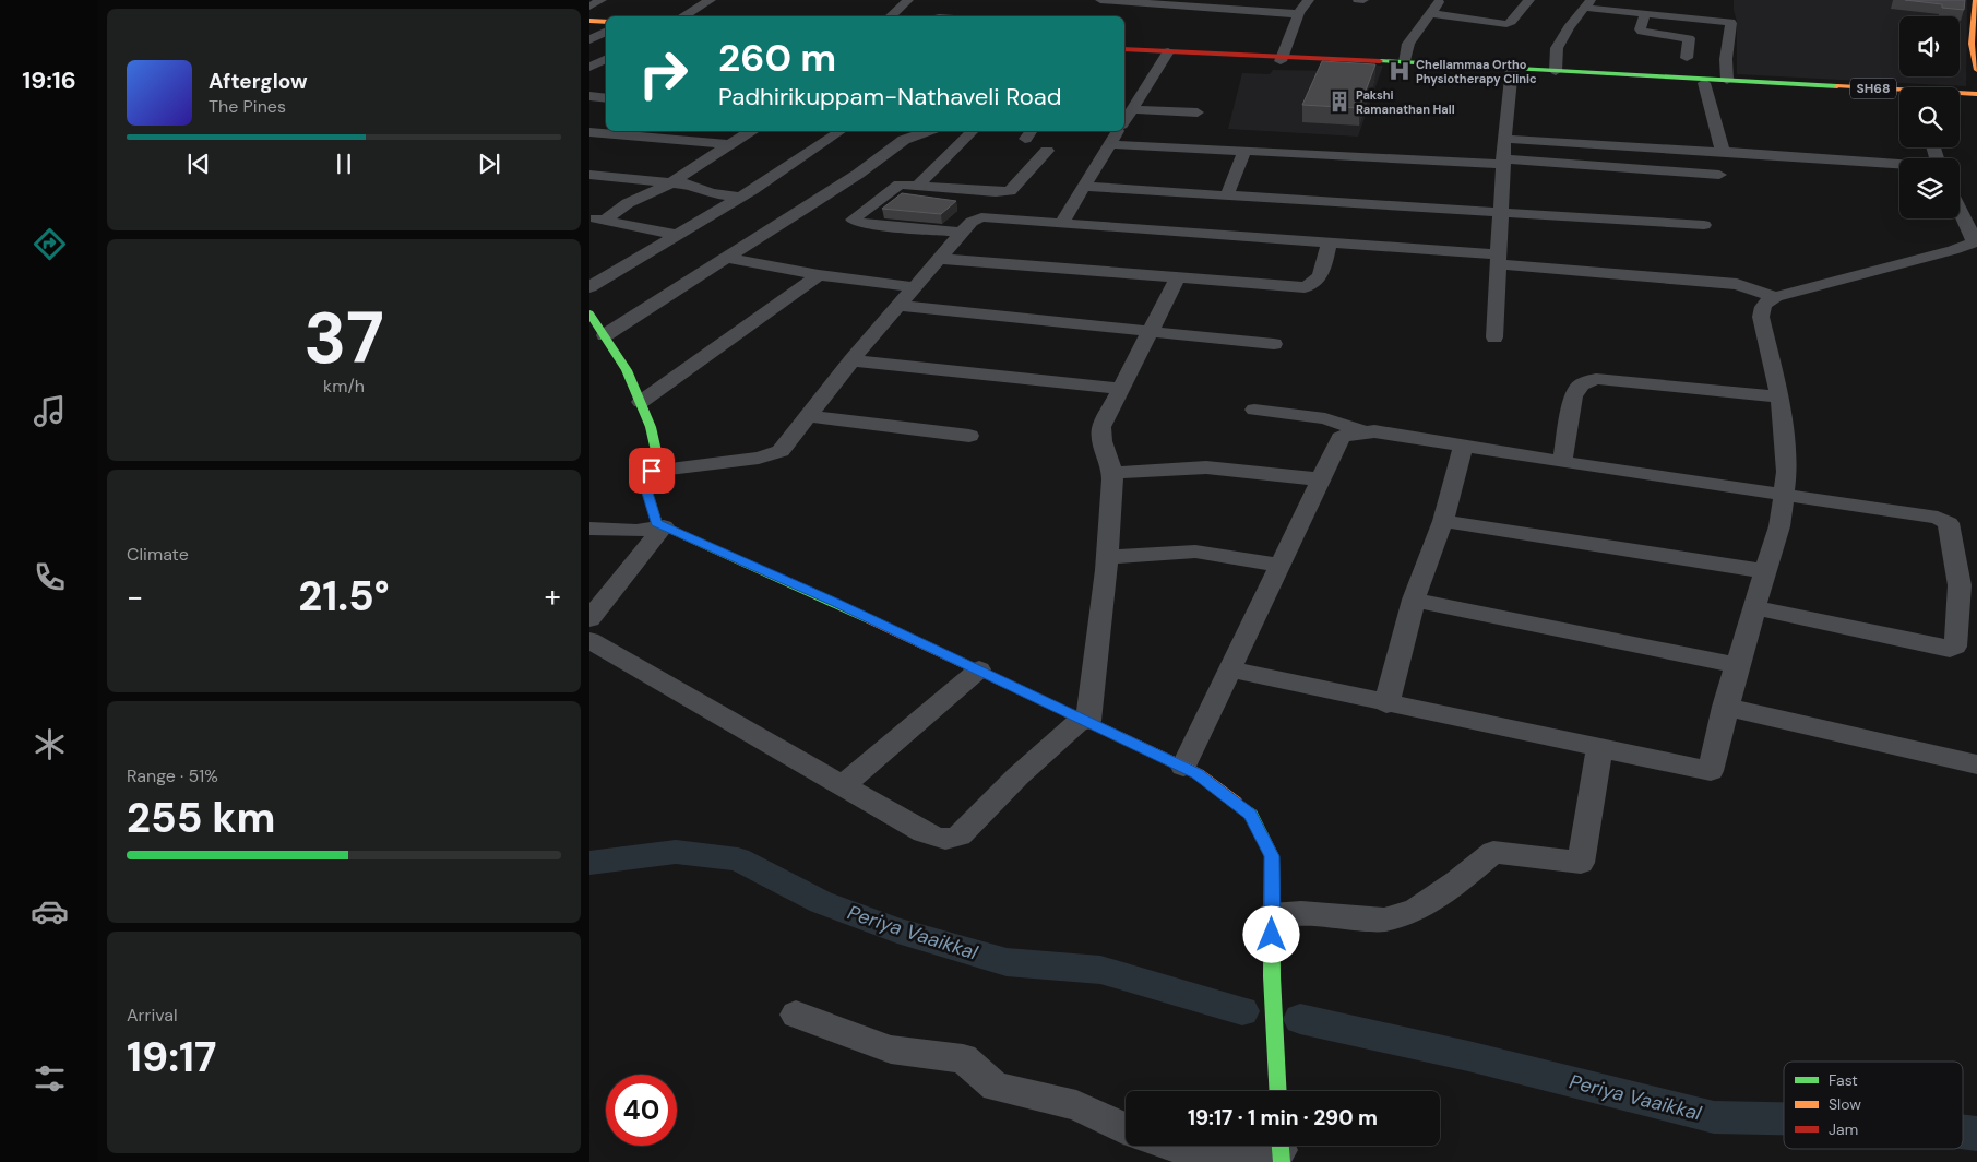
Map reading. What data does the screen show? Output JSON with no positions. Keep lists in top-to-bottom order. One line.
{"streets":{"main road":["SH68"]},"water":["Periya Vaaikkal"],"places":{"hospital":["Chellammaa Ortho Physiotherapy Clinic"],"building":["Pakshi Ramanathan Hall"]},"legend":["Fast","Slow","Jam"],"page":{"tabs":"19:16","turn":["260 m","Padhirikuppam-Nathaveli Road"],"song":["Afterglow","The Pines"],"tile":[["37","km/h"],"Climate",["Range · 51%","255 km"],["Arrival","19:17"]],"heat":["−","21.5°","+"],"limit":"40","trip":"19:17 · 1 min · 290 m"}}
